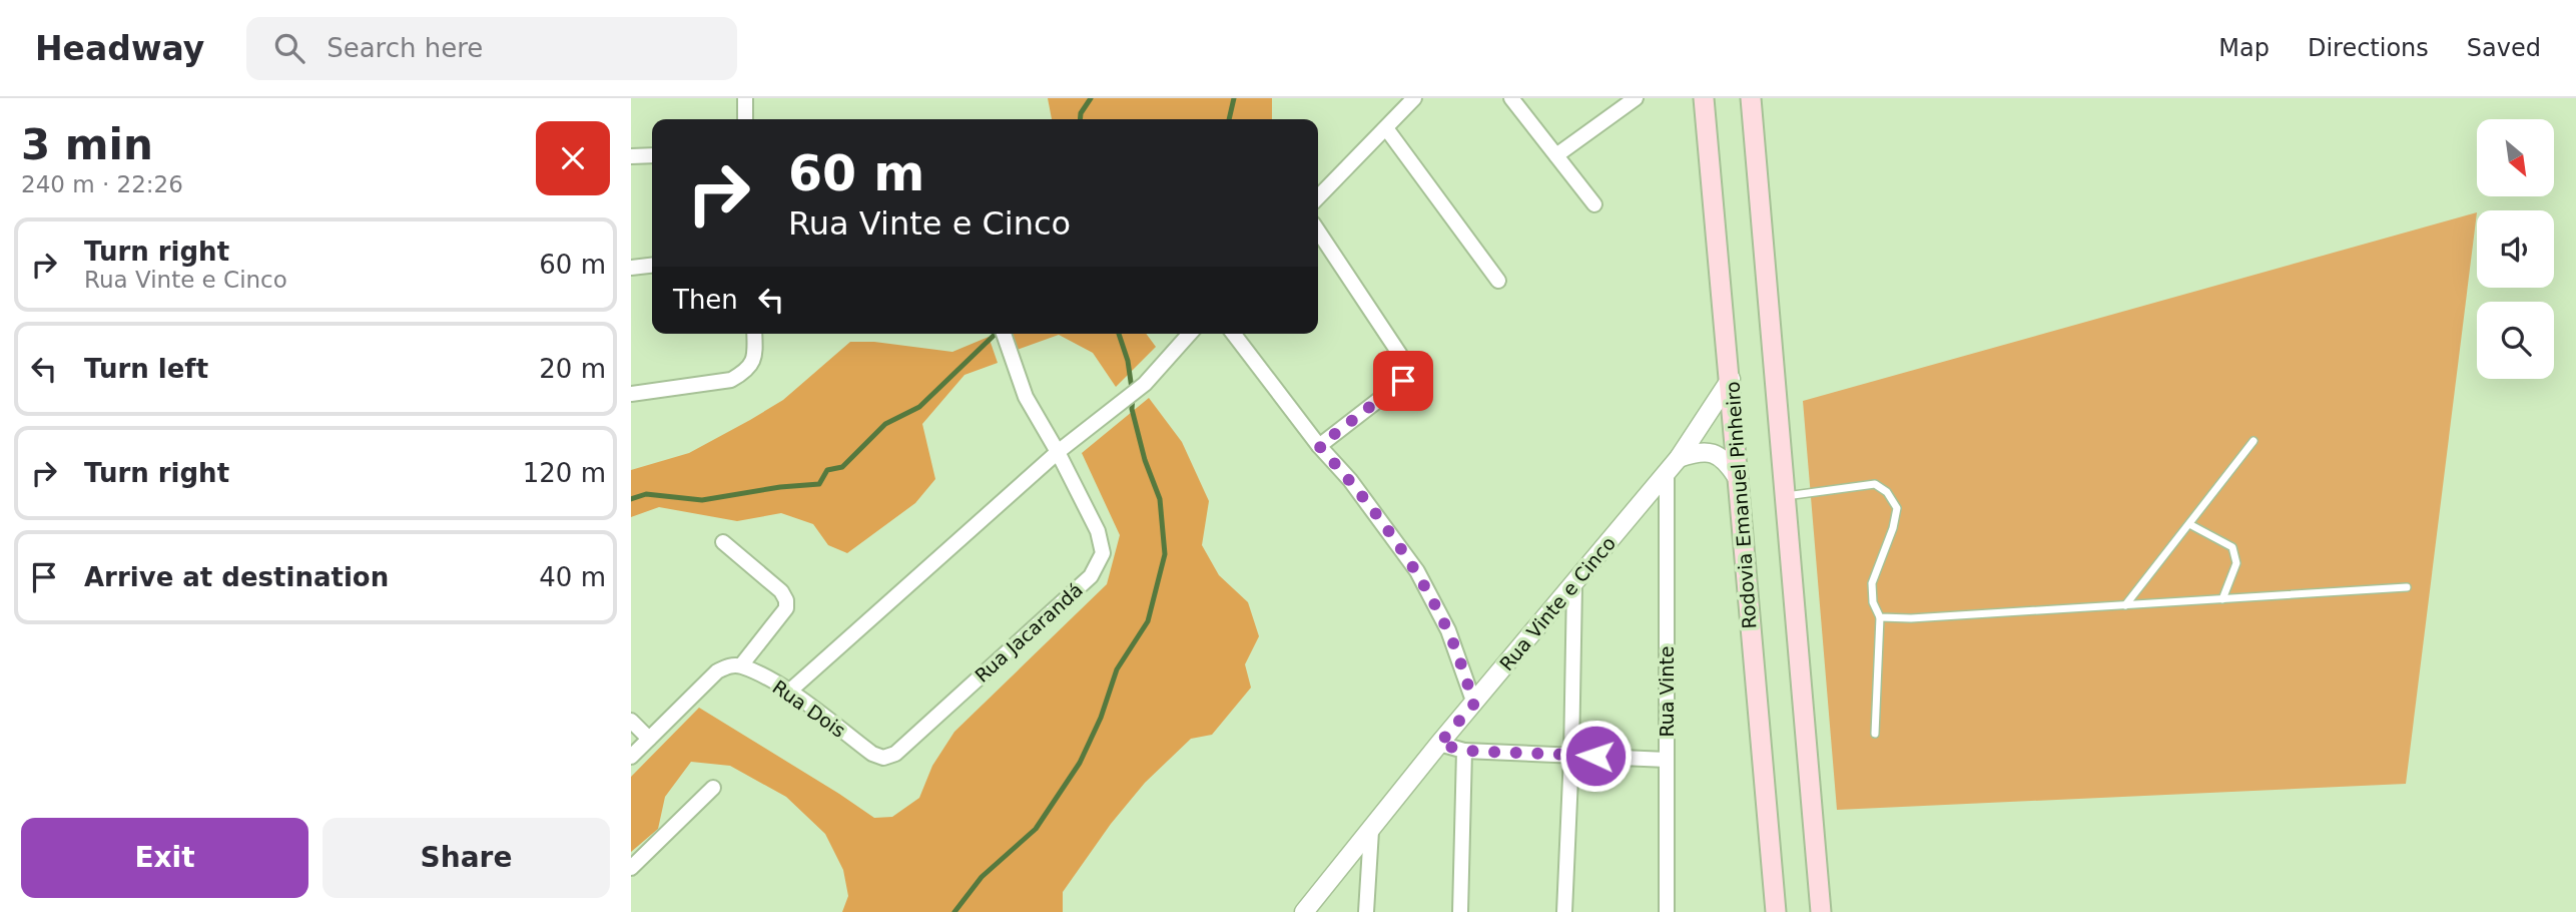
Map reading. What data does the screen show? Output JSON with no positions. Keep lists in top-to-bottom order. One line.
{"streets":{"main road":["Rodovia Emanuel Pinheiro"],"street":["Rua Vinte e Cinco","Rua Jacarandá","Rua Vinte","Rua Dois"]},"crossings":[["Rodovia Emanuel Pinheiro","Rua Vinte e Cinco"],["Rua Vinte e Cinco","Rua Vinte"],["Rua Jacarandá","Rua Dois"]],"north":"bottom right","page":{"header":"Headway","search":"Search here","nav":["Map","Directions","Saved"],"heading":["3 min","240 m · 22:26"],"turn":["60 m","Rua Vinte e Cinco"],"list":[{"name":"Turn right","note":"Rua Vinte e Cinco","value":"60 m"},{"name":"Turn left","value":"20 m"},{"name":"Turn right","value":"120 m"},{"name":"Arrive at destination","value":"40 m"}],"then":"Then","buttons":["Exit","Share"]}}
